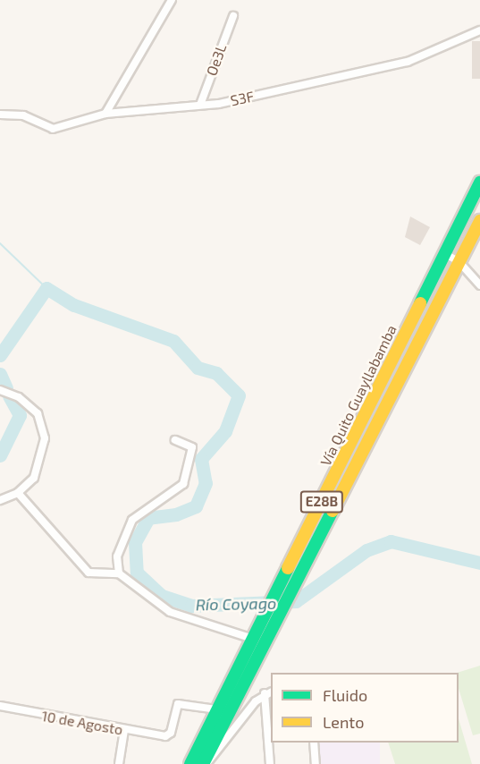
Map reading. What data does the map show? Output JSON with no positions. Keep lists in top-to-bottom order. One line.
{"streets":{"highway":["Vía Quito Guayllabamba","E28B"],"street":["Oe3L","S3F","10 de Agosto"]},"crossings":[["Oe3L","S3F"],["Vía Quito Guayllabamba","10 de Agosto"]],"water":["Río Coyago"],"legend":["Fluido","Lento"]}
